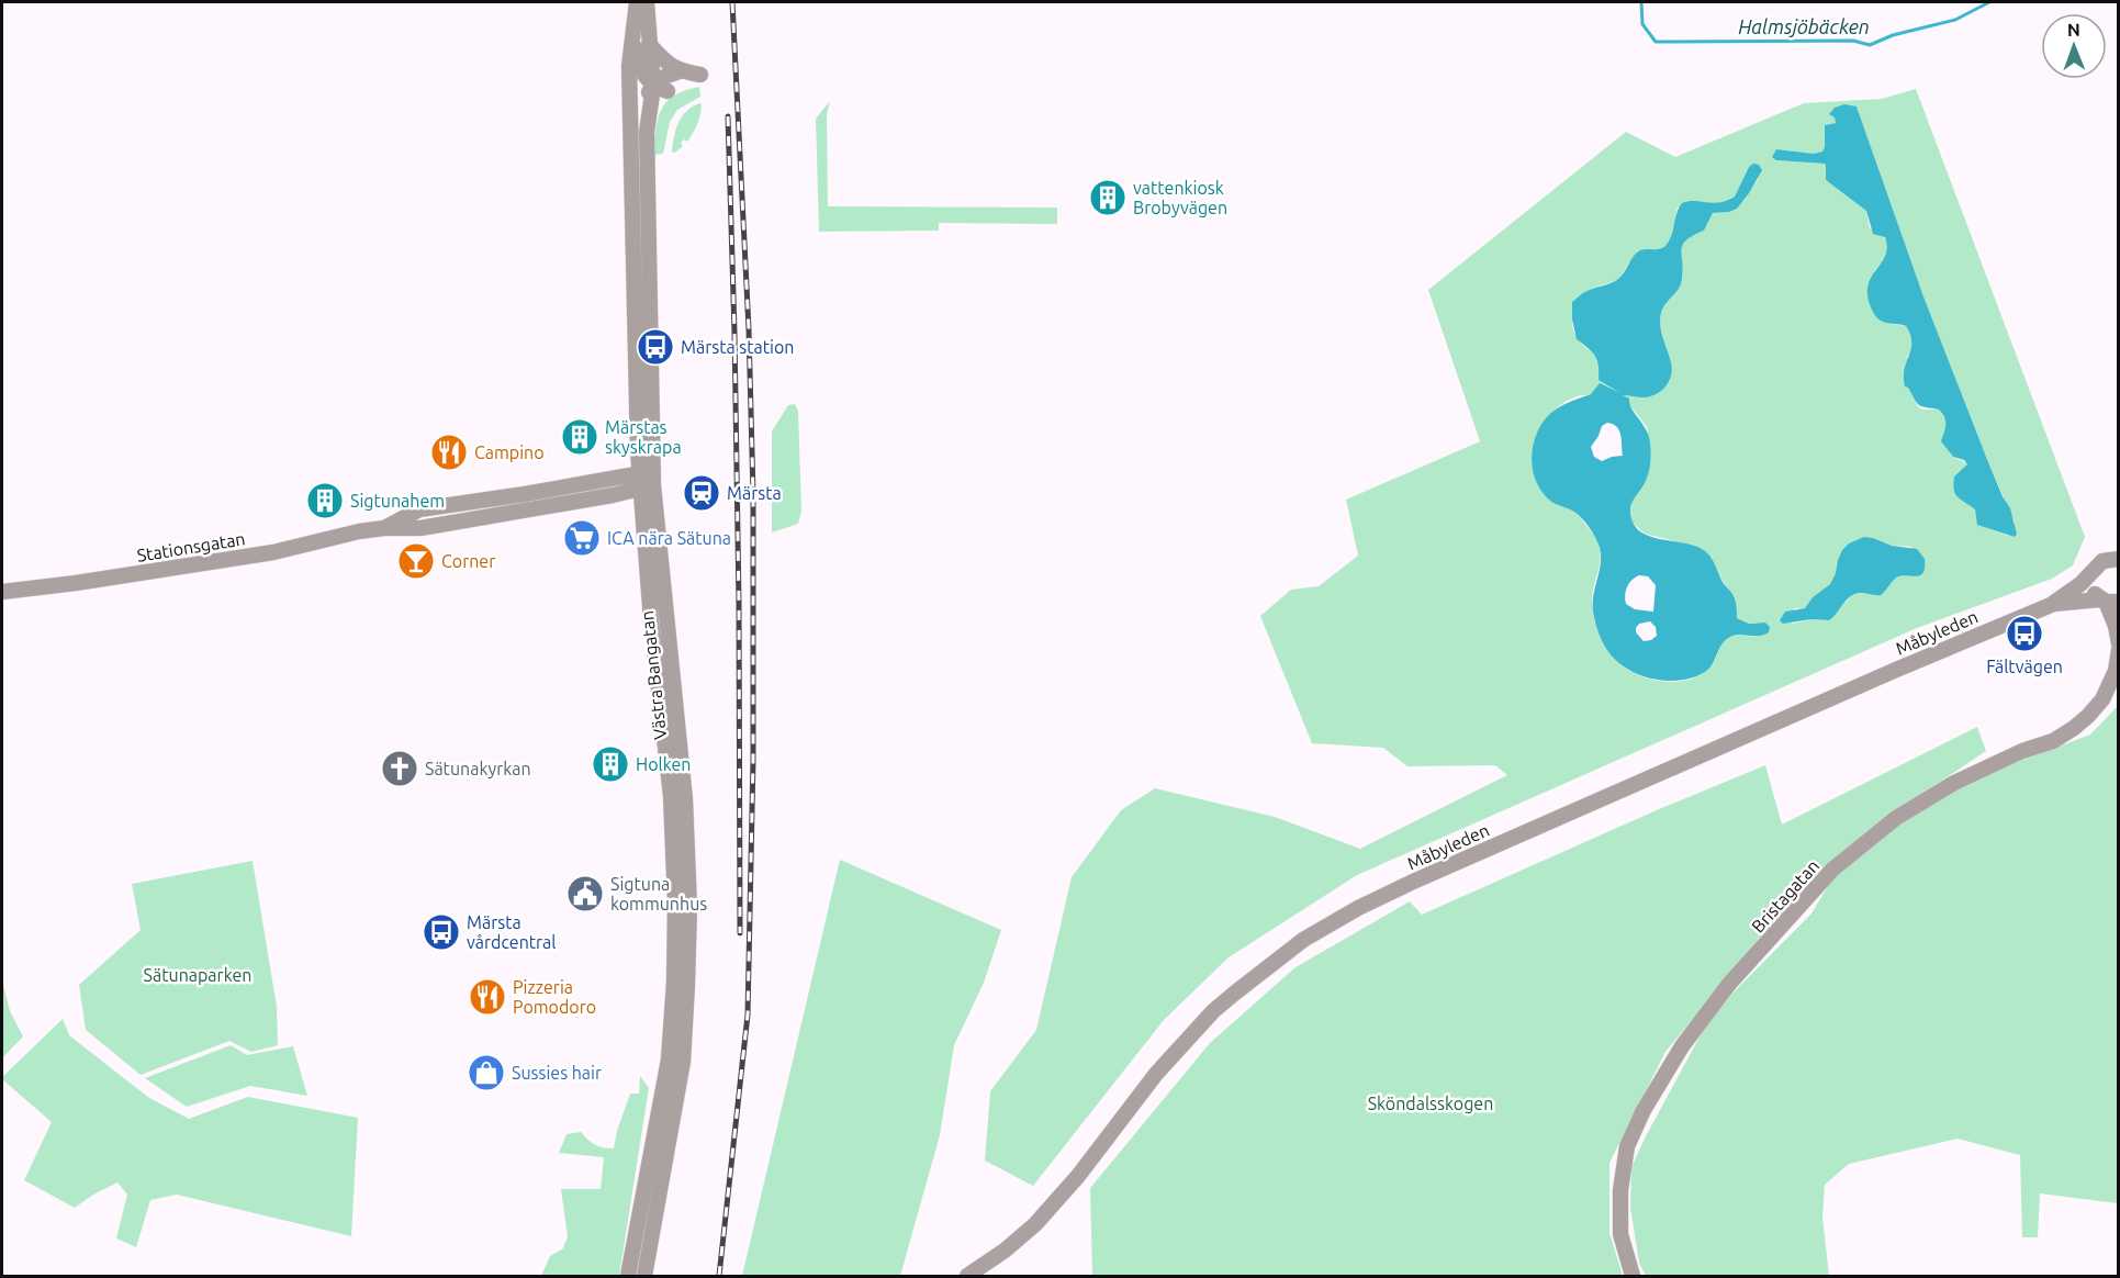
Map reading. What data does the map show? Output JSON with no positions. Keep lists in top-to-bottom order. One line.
{"streets":{"street":["Stationsgatan","Måbyleden","Västra Bangatan","Bristagatan"]},"crossings":[["Stationsgatan","Västra Bangatan"]],"water":["Halmsjöbäcken"],"parks":["Sätunaparken","Sköndalsskogen"],"places":{"building":["vattenkiosk Brobyvägen","Märstas skyskrapa","Sigtunahem","Holken"],"bus stop":["Märsta station","Fältvägen","Märsta vårdcentral"],"restaurant":["Campino","Pizzeria Pomodoro"],"station":["Märsta"],"supermarket":["ICA nära Sätuna"],"bar":["Corner"],"church":["Sätunakyrkan"],"public building":["Sigtuna kommunhus"],"shop":["Sussies hair"]},"north":"top"}
